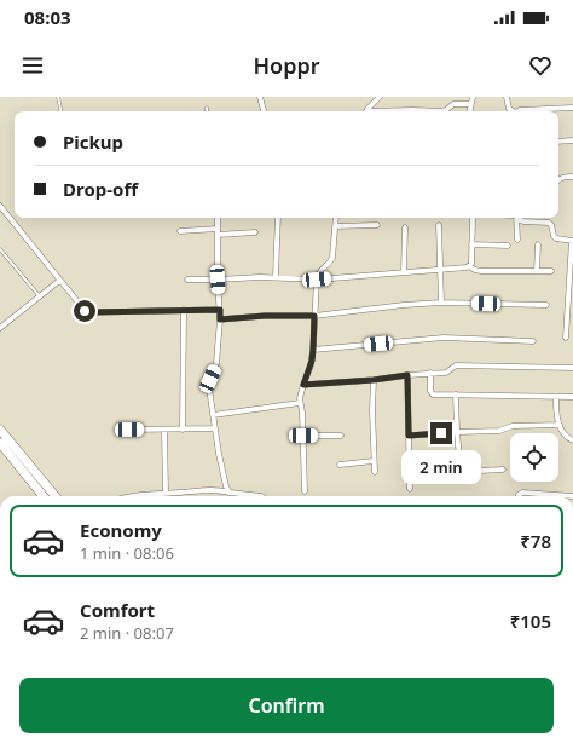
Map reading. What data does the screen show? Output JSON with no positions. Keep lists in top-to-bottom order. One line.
{"page":{"status":"08:03","header":"Hoppr","banner":["Pickup","Drop-off"],"bubble":"2 min","list":[{"name":"Economy","note":"1 min · 08:06","value":"₹78"},{"name":"Comfort","note":"2 min · 08:07","value":"₹105"}],"buttons":"Confirm"}}
